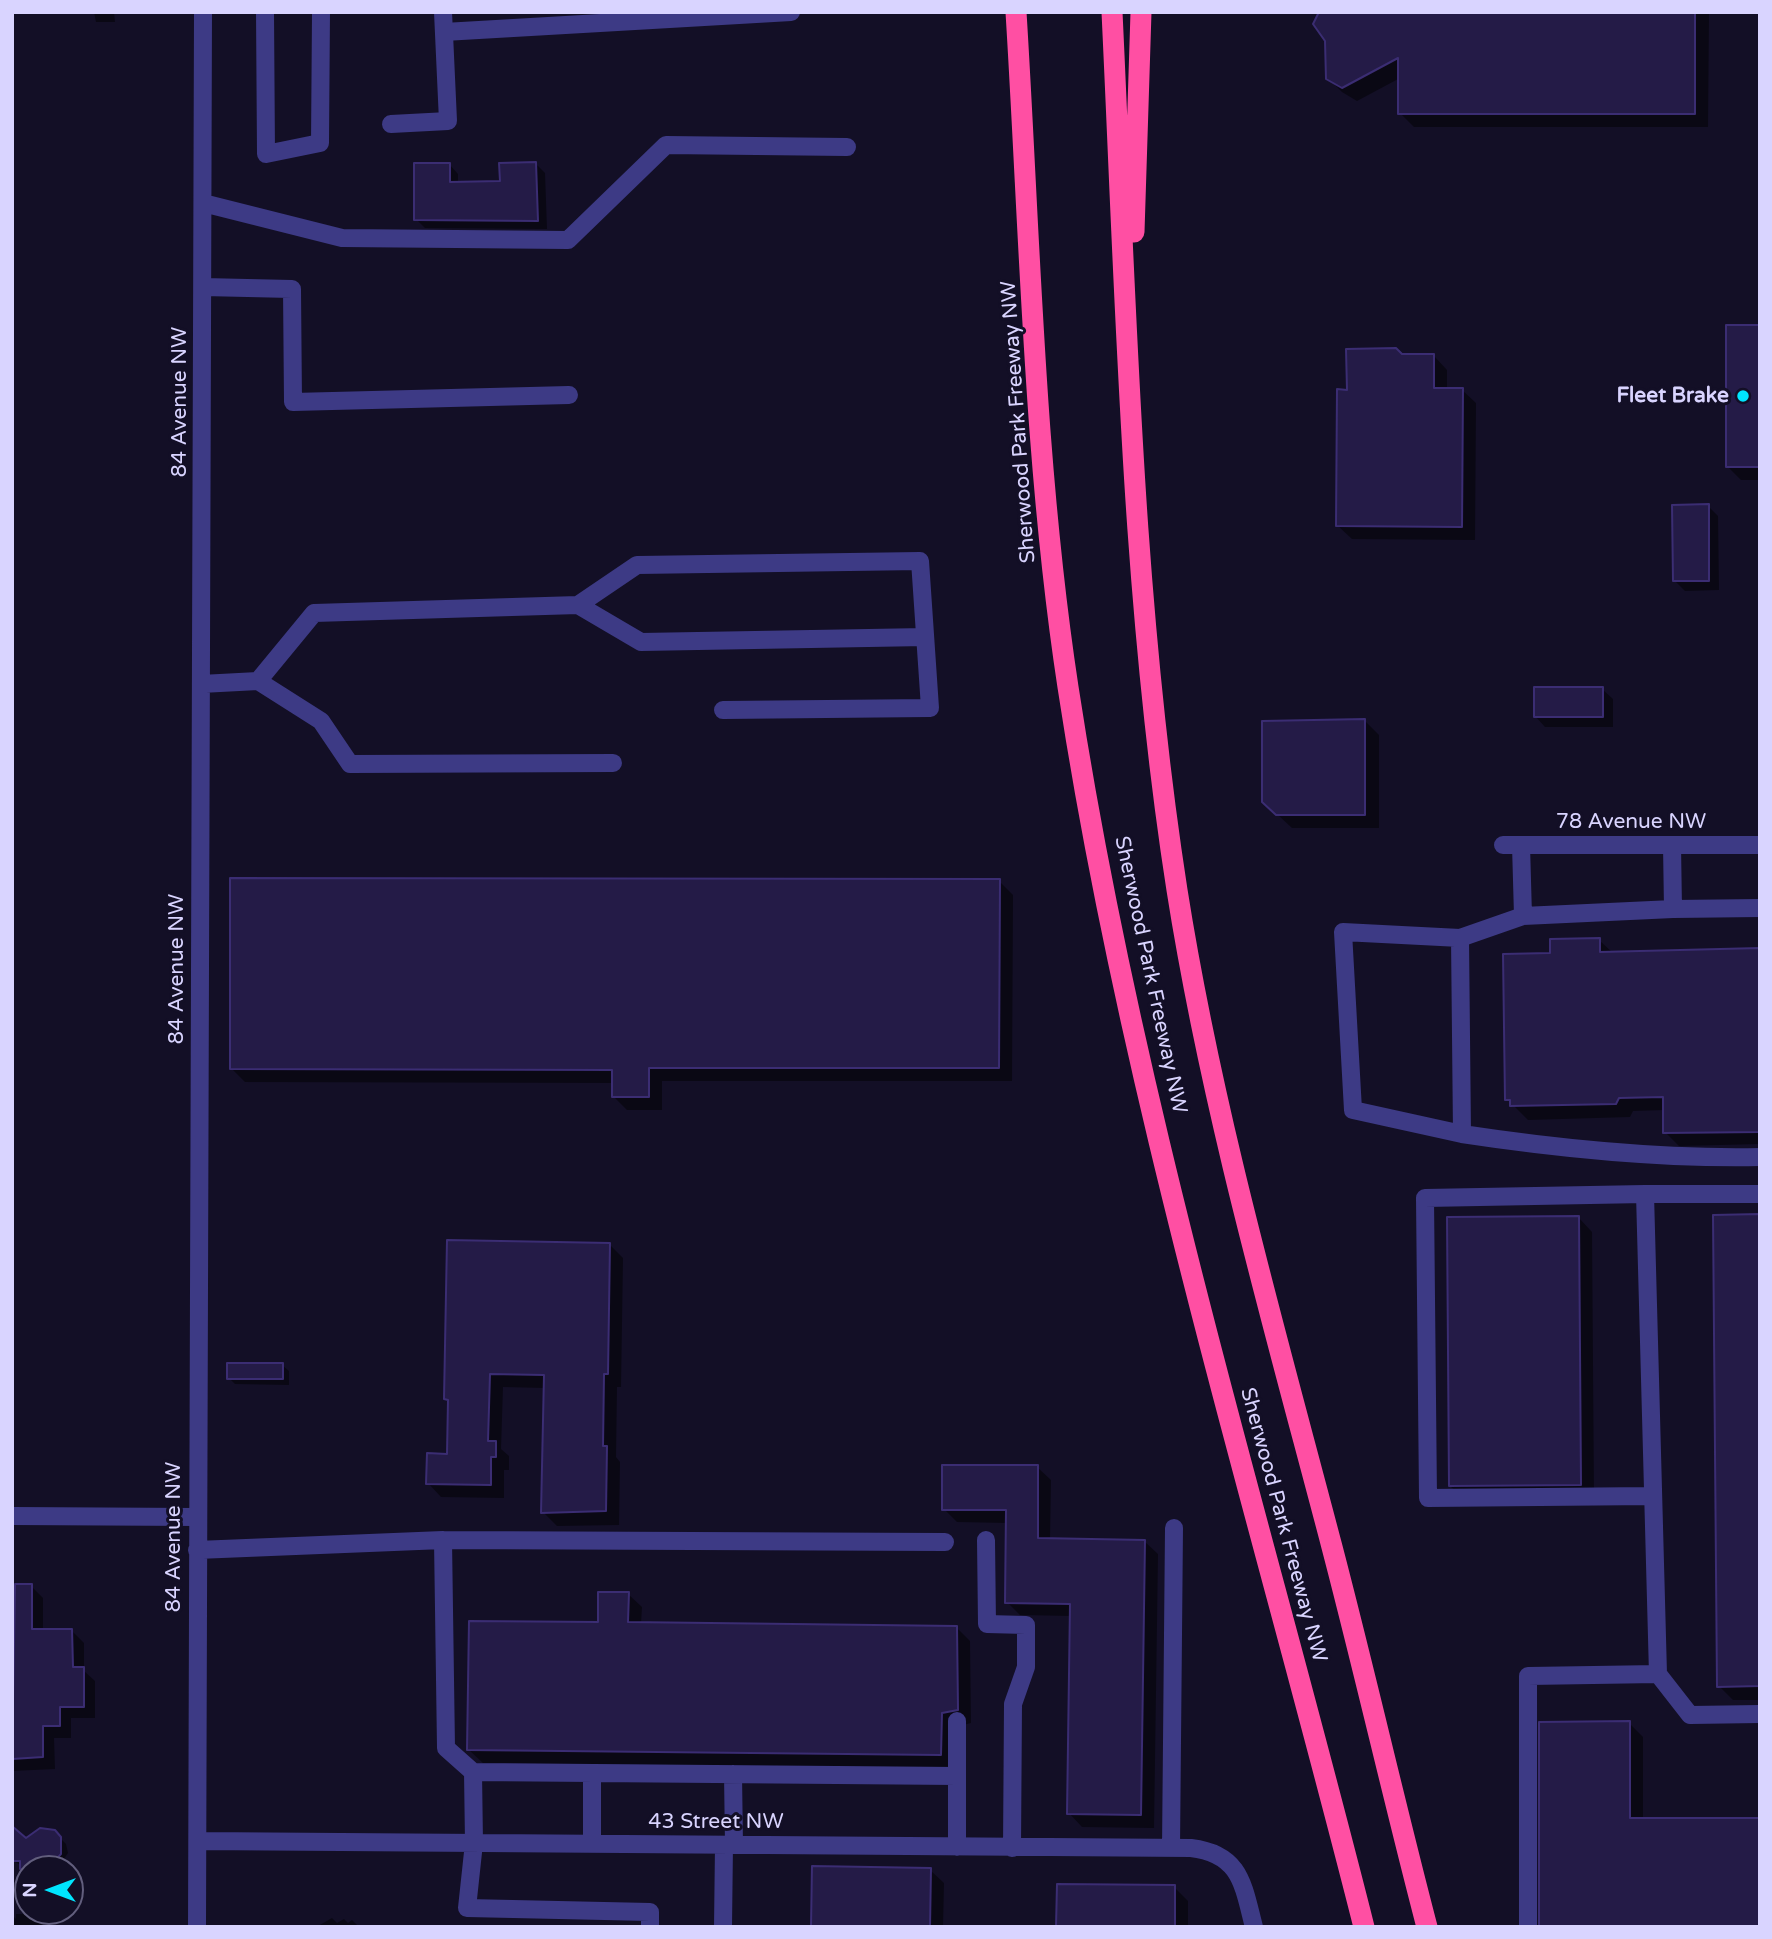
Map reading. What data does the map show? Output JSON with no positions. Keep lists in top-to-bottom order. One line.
{"streets":{"highway":["Sherwood Park Freeway NW"],"street":["84 Avenue NW","78 Avenue NW","43 Street NW"]},"crossings":[["84 Avenue NW","43 Street NW"]],"places":["Fleet Brake"],"north":"left"}
